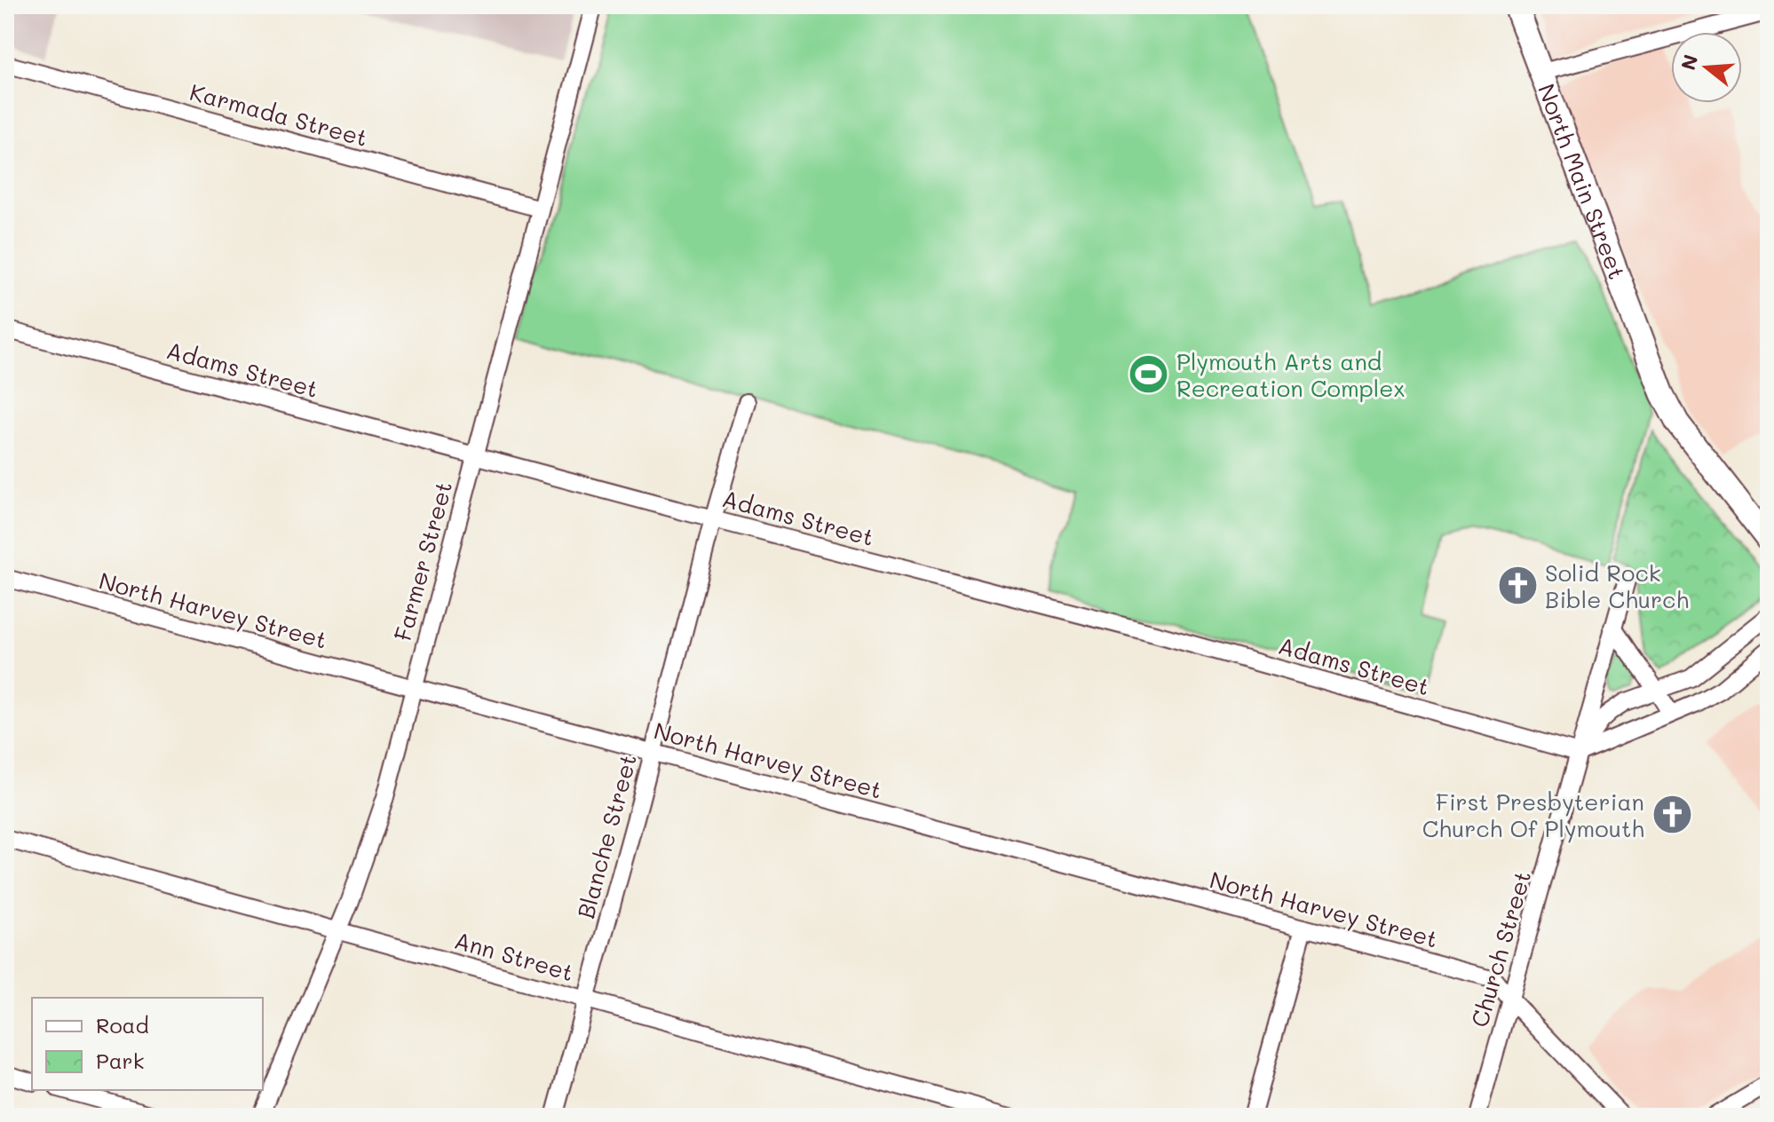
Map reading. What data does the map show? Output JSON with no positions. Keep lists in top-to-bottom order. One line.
{"streets":{"main road":["North Main Street"],"street":["Karmada Street","Adams Street","Farmer Street","North Harvey Street","Blanche Street","Church Street","Ann Street"]},"crossings":[["Karmada Street","Farmer Street"],["Adams Street","Farmer Street"],["Adams Street","Blanche Street"],["Adams Street","Church Street"],["Farmer Street","North Harvey Street"],["Farmer Street","Ann Street"],["North Harvey Street","Blanche Street"],["North Harvey Street","Church Street"],["Blanche Street","Ann Street"]],"places":{"sports":["Plymouth Arts and Recreation Complex"],"church":["Solid Rock Bible Church","First Presbyterian Church Of Plymouth"]},"legend":["Road","Park"],"north":"left"}
